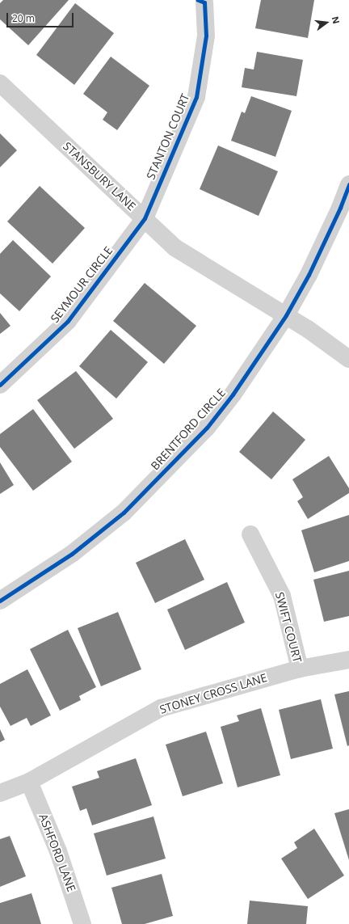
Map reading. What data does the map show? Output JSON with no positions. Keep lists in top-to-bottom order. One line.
{"streets":{"street":["STANTON COURT","STANSBURY LANE","SEYMOUR CIRCLE","BRENTFORD CIRCLE","SWIFT COURT","STONEY CROSS LANE","ASHFORD LANE"]},"crossings":[["STANTON COURT","STANSBURY LANE"],["STANTON COURT","SEYMOUR CIRCLE"],["STANSBURY LANE","SEYMOUR CIRCLE"],["STANSBURY LANE","BRENTFORD CIRCLE"],["SWIFT COURT","STONEY CROSS LANE"],["STONEY CROSS LANE","ASHFORD LANE"]],"scale_bar":"20 m","north":"right"}
